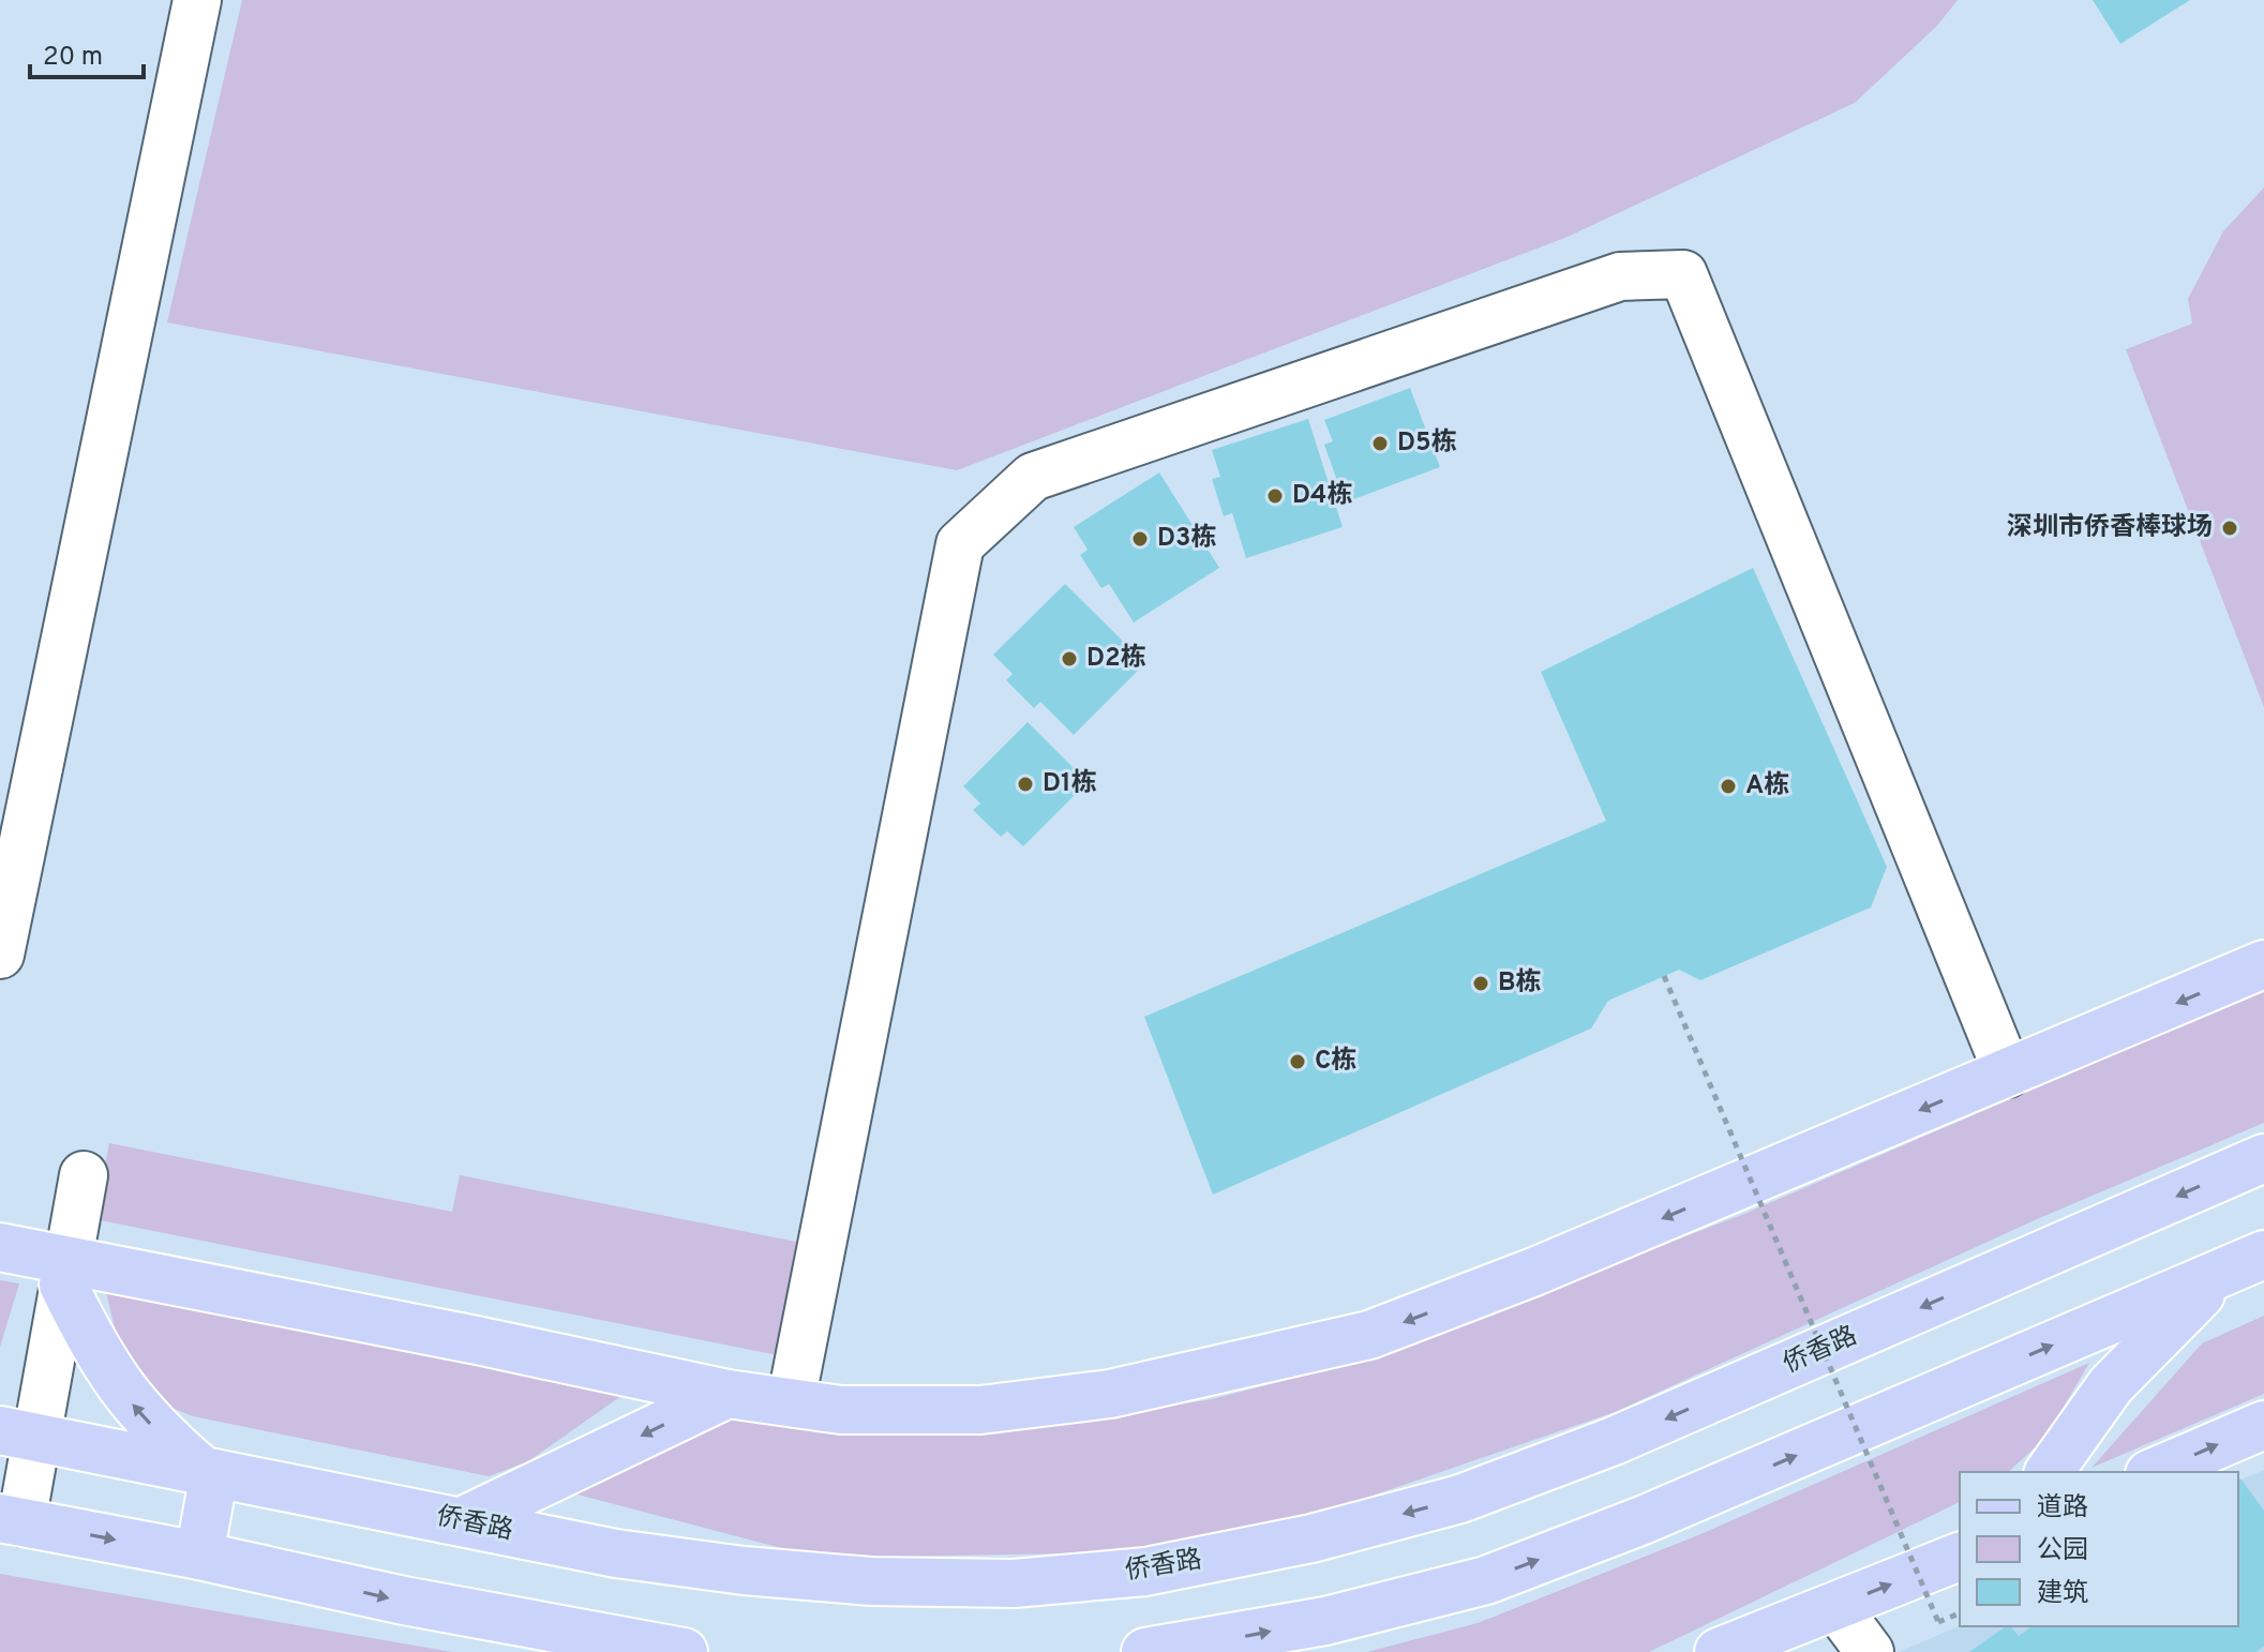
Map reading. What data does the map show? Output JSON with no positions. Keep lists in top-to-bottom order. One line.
{"streets":{"main road":["侨香路"]},"places":["D5栋","D4栋","深圳市侨香棒球场","D3栋","D2栋","D1栋","A栋","B栋","C栋"],"legend":["道路","公园","建筑"],"scale_bar":"20 m"}
